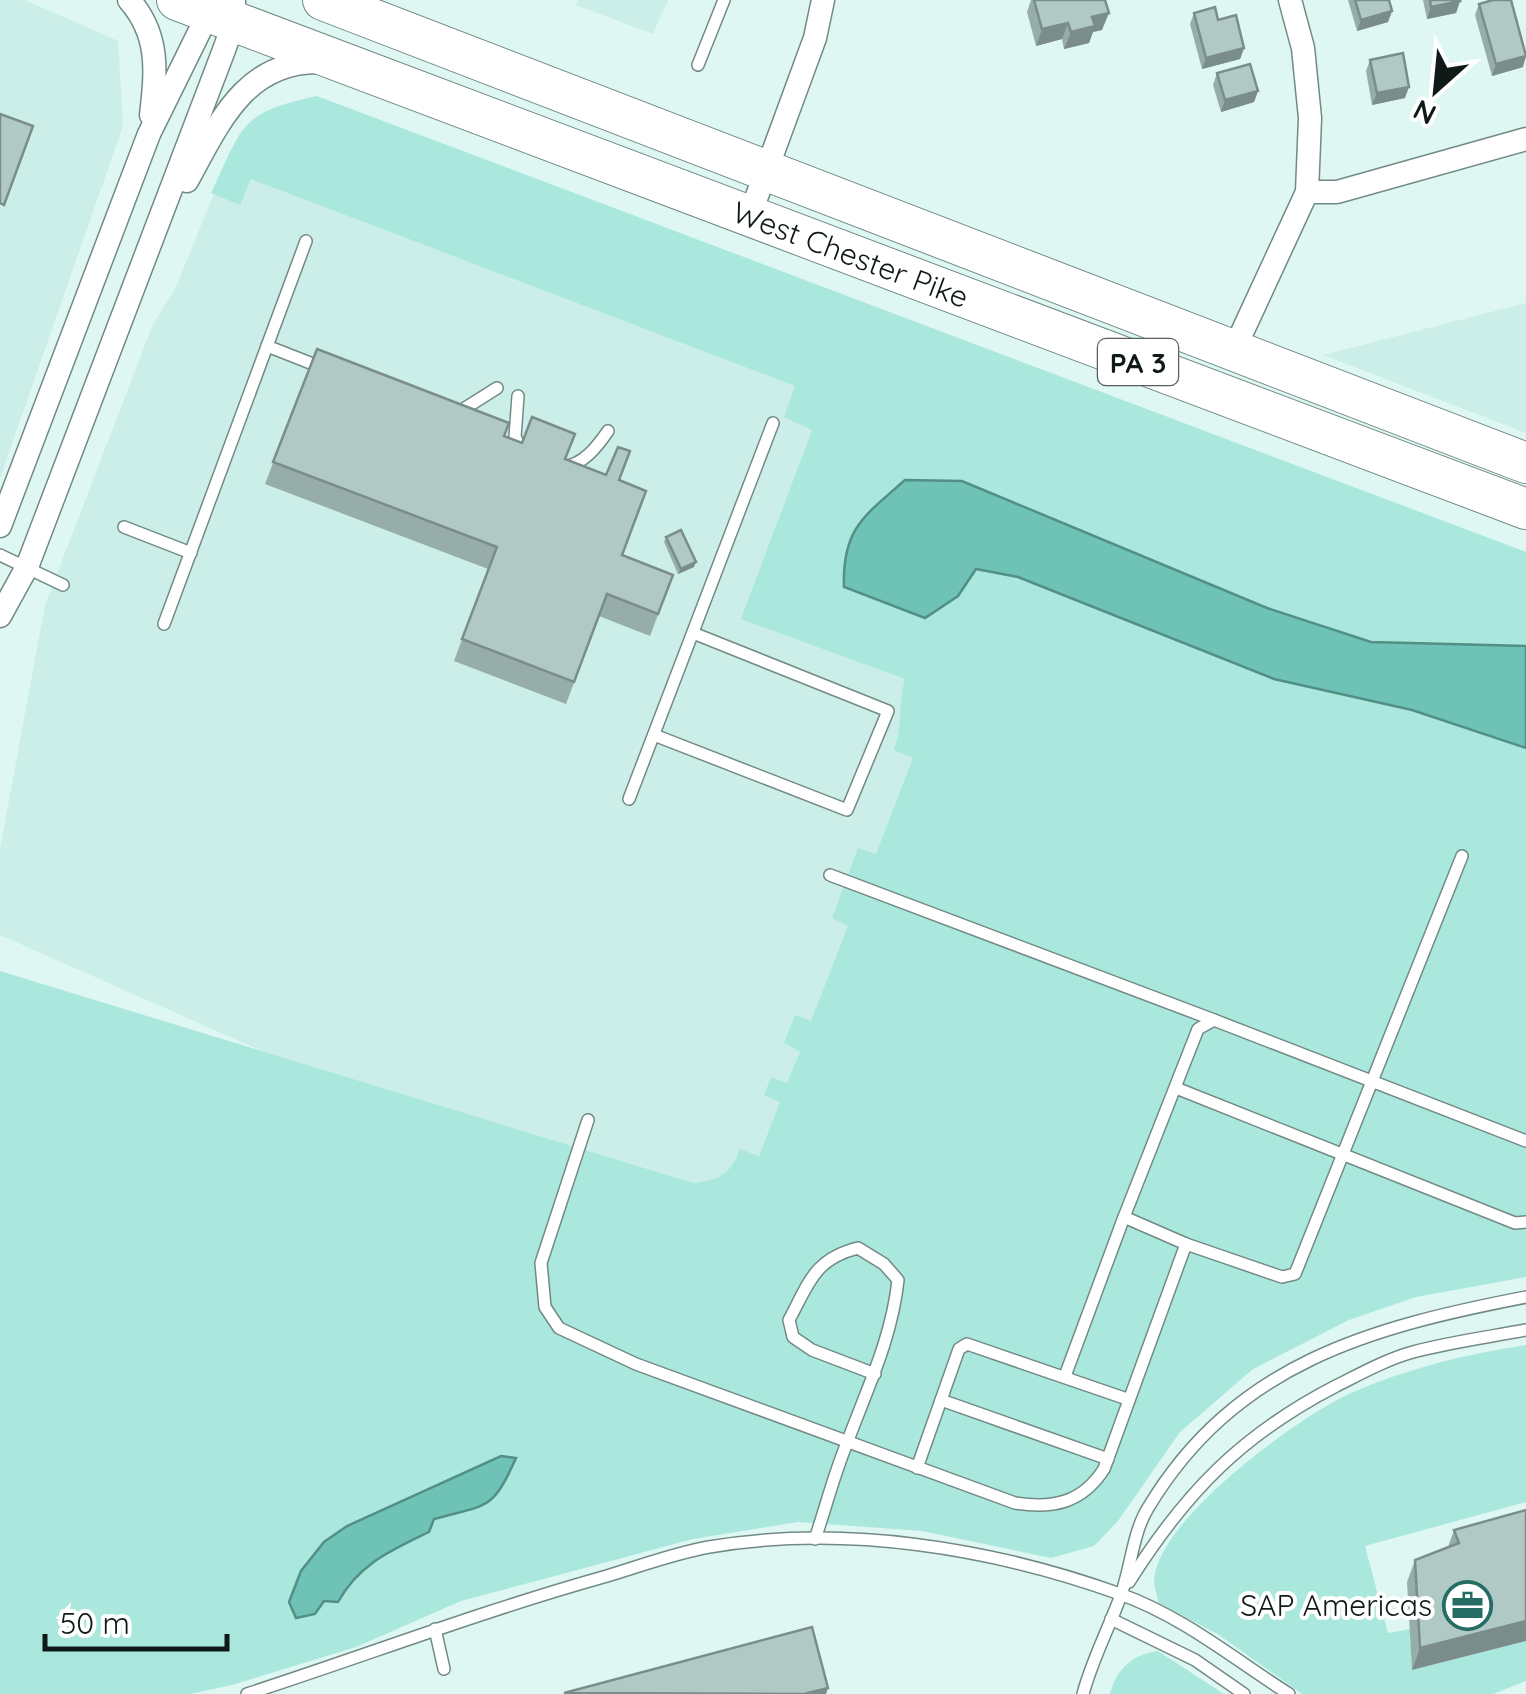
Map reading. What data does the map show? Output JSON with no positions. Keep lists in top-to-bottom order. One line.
{"streets":{"highway":["West Chester Pike","PA 3"]},"places":{"office":["SAP Americas"]},"scale_bar":"50 m","north":"bottom left"}
